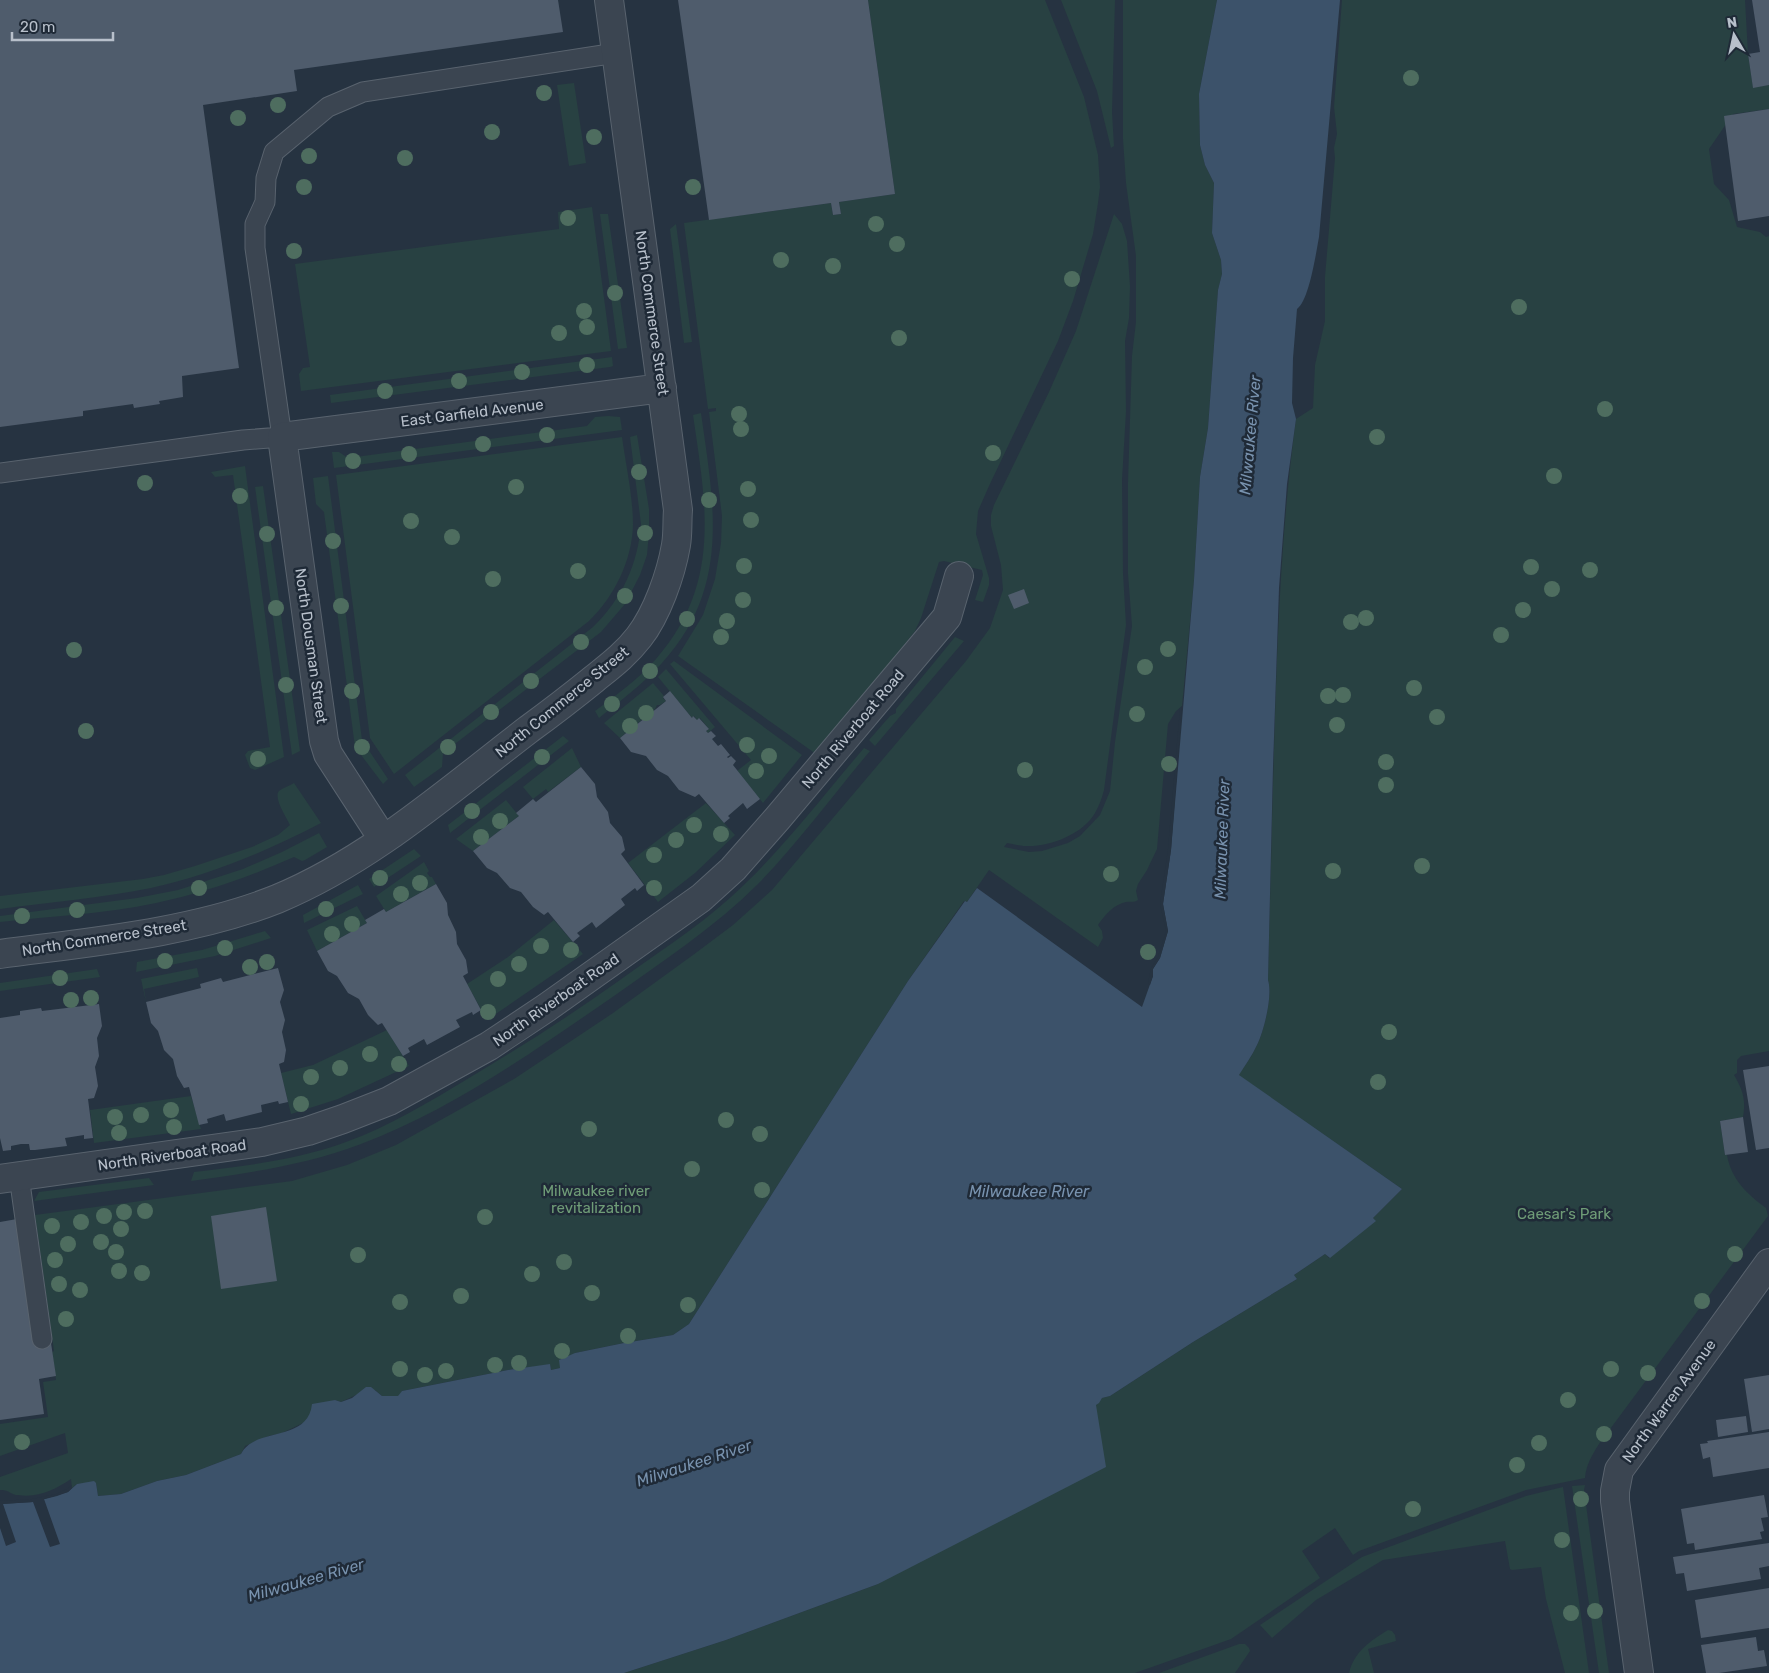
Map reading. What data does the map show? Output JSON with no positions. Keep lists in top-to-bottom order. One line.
{"streets":{"street":["North Commerce Street","East Garfield Avenue","North Dousman Street","North Riverboat Road","North Warren Avenue"]},"crossings":[["North Commerce Street","East Garfield Avenue"],["North Commerce Street","North Dousman Street"],["East Garfield Avenue","North Dousman Street"]],"water":["Milwaukee River"],"parks":["Milwaukee river revitalization","Caesar's Park"],"scale_bar":"20 m","north":"top"}
